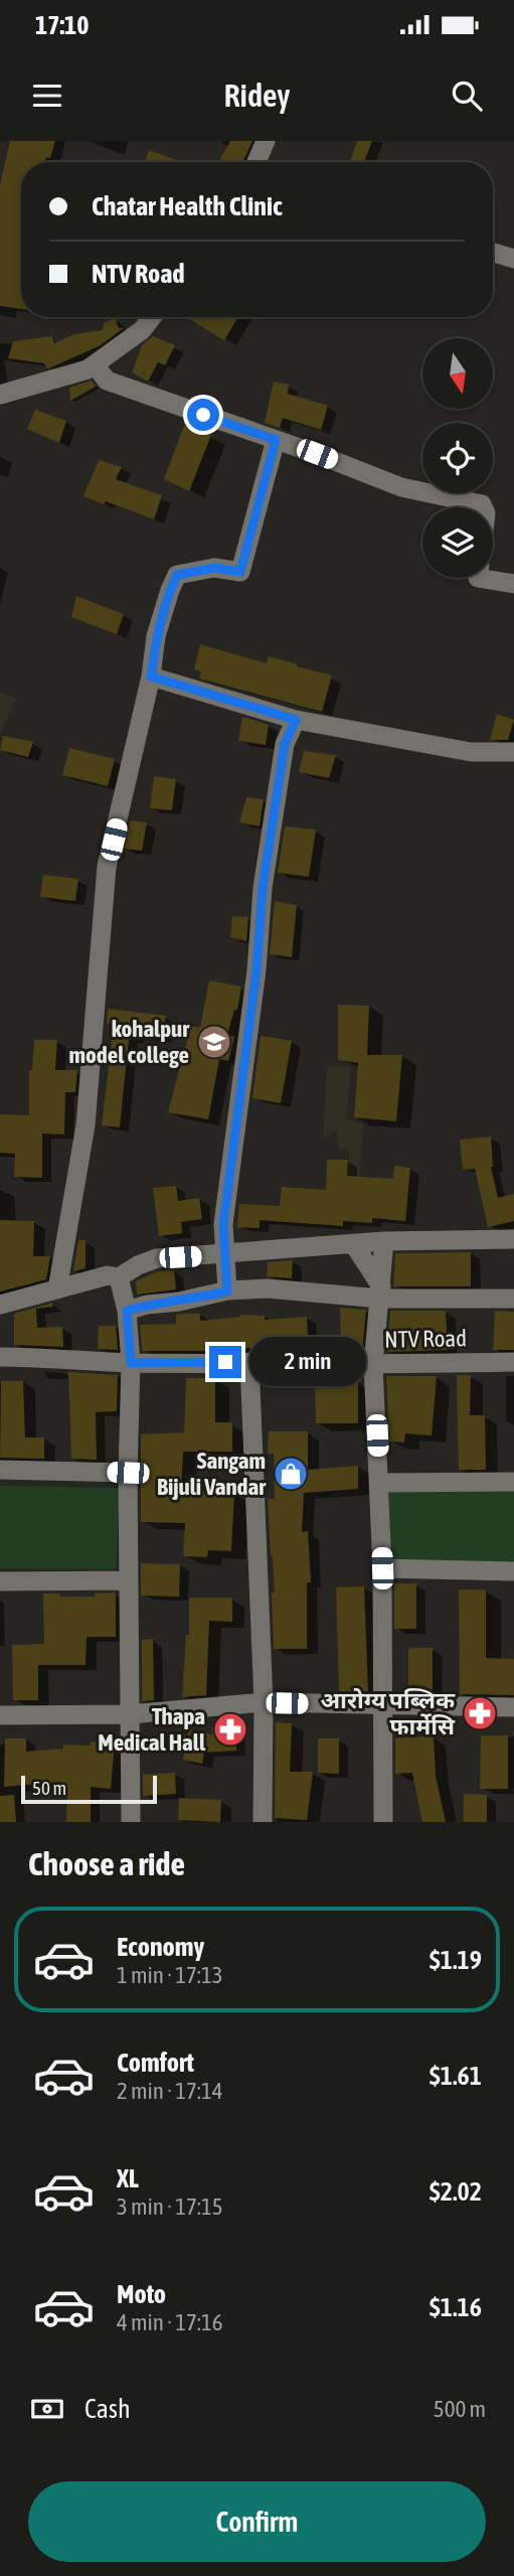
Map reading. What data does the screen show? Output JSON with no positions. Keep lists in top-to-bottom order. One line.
{"streets":{"street":["NTV Road"]},"places":{"school or university":["kohalpur model college"],"shop":["Sangam Bijuli Vandar"],"pharmacy":["आरोग्य पब्लिक फार्मेसि","Thapa Medical Hall"]},"scale_bar":"50 m","north":"bottom","page":{"status":"17:10","header":"Ridey","banner":["Chatar Health Clinic","NTV Road"],"bubble":"2 min","scale":"50 m","heading":"Choose a ride","list":[{"name":"Economy","note":"1 min · 17:13","value":"$1.19"},{"name":"Comfort","note":"2 min · 17:14","value":"$1.61"},{"name":"XL","note":"3 min · 17:15","value":"$2.02"},{"name":"Moto","note":"4 min · 17:16","value":"$1.16"}],"pay":["Cash","500 m"],"buttons":"Confirm"}}
